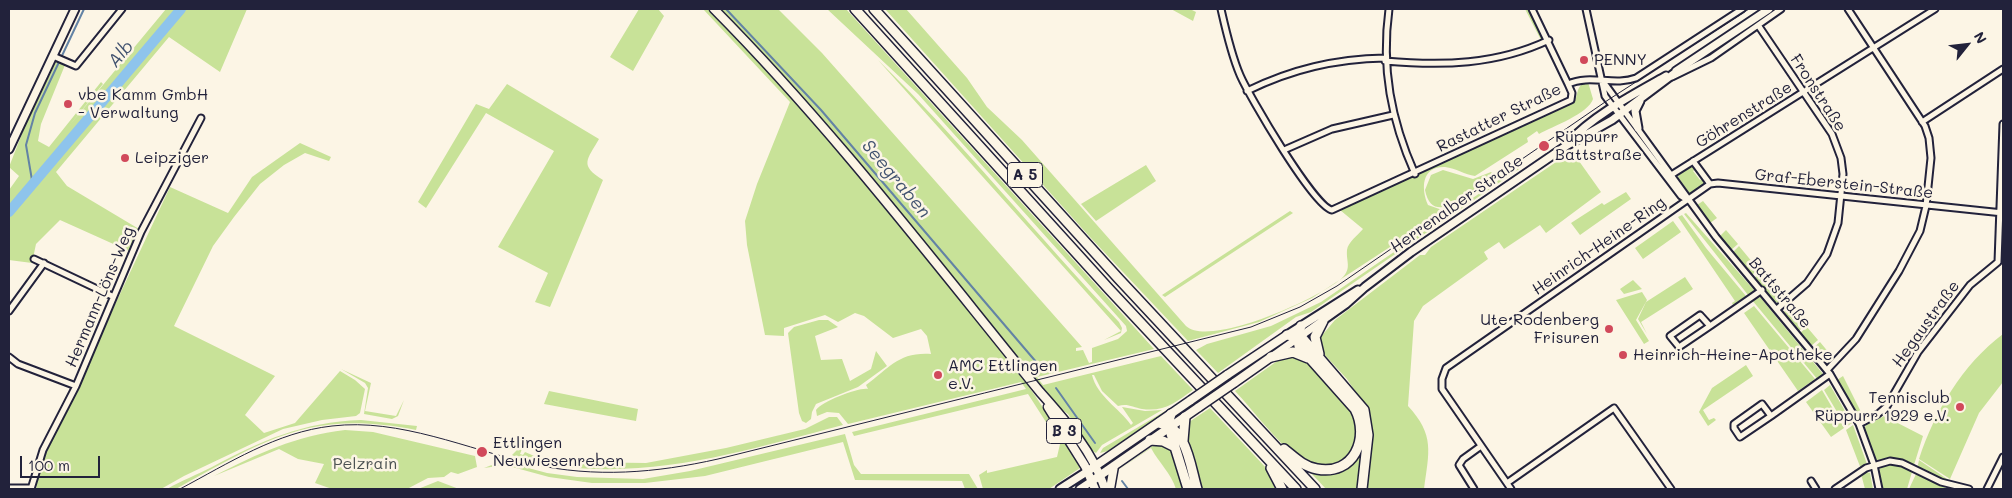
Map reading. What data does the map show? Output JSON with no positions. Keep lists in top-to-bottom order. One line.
{"streets":{"highway":["A 5"],"main road":["Herrenalber Straße","B 3"],"street":["Fronstraße","Göhrenstraße","Rastatter Straße","Graf-Eberstein-Straße","Heinrich-Heine-Ring","Battstraße","Hermann-Löns-Weg","Hegaustraße"]},"crossings":[["Fronstraße","Göhrenstraße"],["Fronstraße","Graf-Eberstein-Straße"],["Fronstraße","Battstraße"],["Göhrenstraße","Battstraße"],["Herrenalber Straße","Battstraße"],["Herrenalber Straße","B 3"],["Heinrich-Heine-Ring","Battstraße"],["Battstraße","Hegaustraße"]],"water":["Alb","Seegraben"],"parks":["Pelzrain"],"places":["PENNY","vbe Kamm GmbH - Verwaltung","Rüppurr Battstraße","Leipziger","Ute Rodenberg Frisuren","Heinrich-Heine-Apotheke","AMC Ettlingen e.V.","Tennisclub Rüppurr 1929 e.V.","Ettlingen Neuwiesenreben"],"scale_bar":"100 m","north":"top right"}
